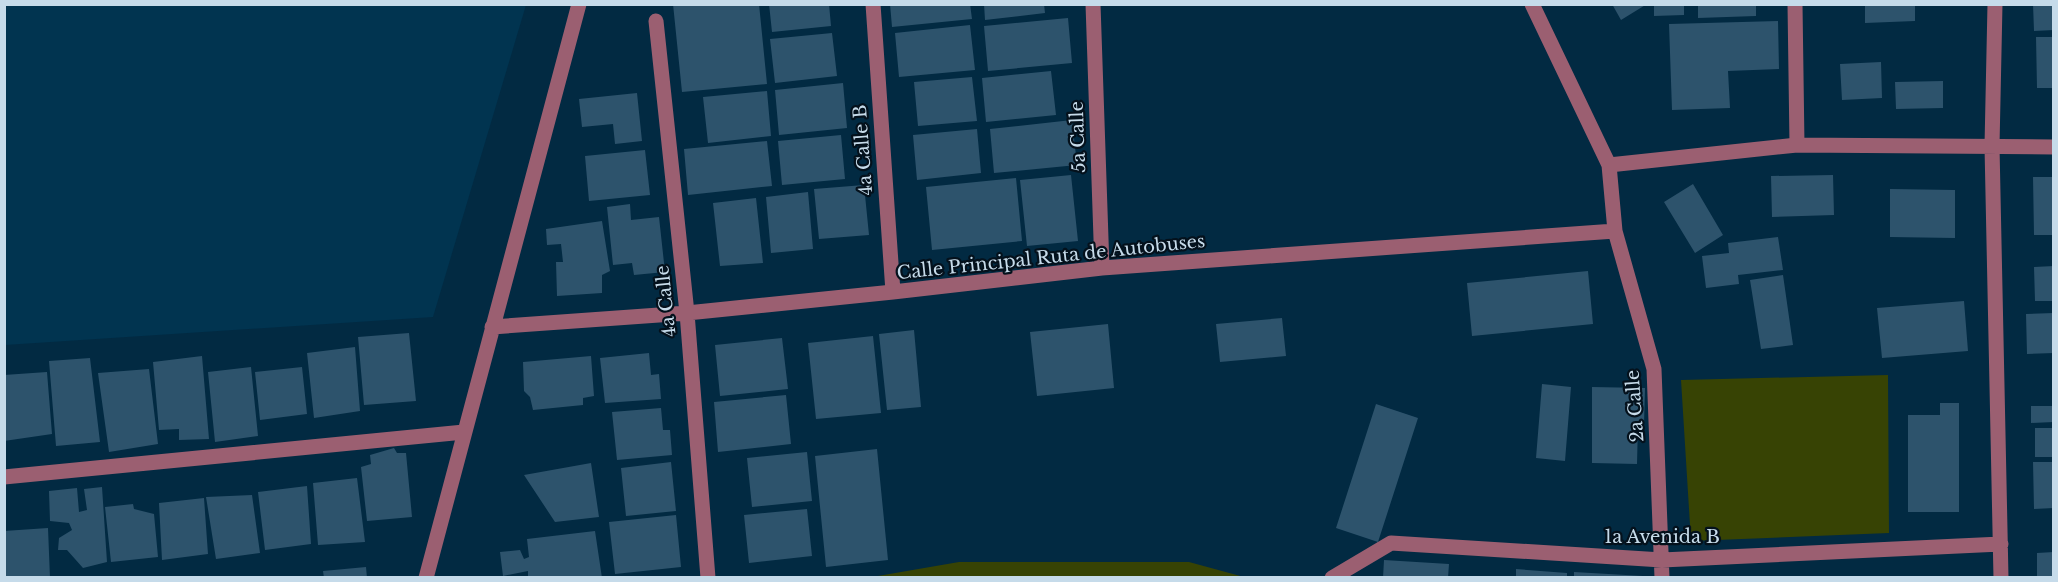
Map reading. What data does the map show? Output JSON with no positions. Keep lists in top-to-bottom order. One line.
{"streets":{"street":["5a Calle","4a Calle B","Calle Principal Ruta de Autobuses","4a Calle","2a Calle","1a Avenida B"]},"crossings":[["5a Calle","Calle Principal Ruta de Autobuses"],["4a Calle B","Calle Principal Ruta de Autobuses"],["Calle Principal Ruta de Autobuses","4a Calle"],["Calle Principal Ruta de Autobuses","2a Calle"],["2a Calle","1a Avenida B"]]}
